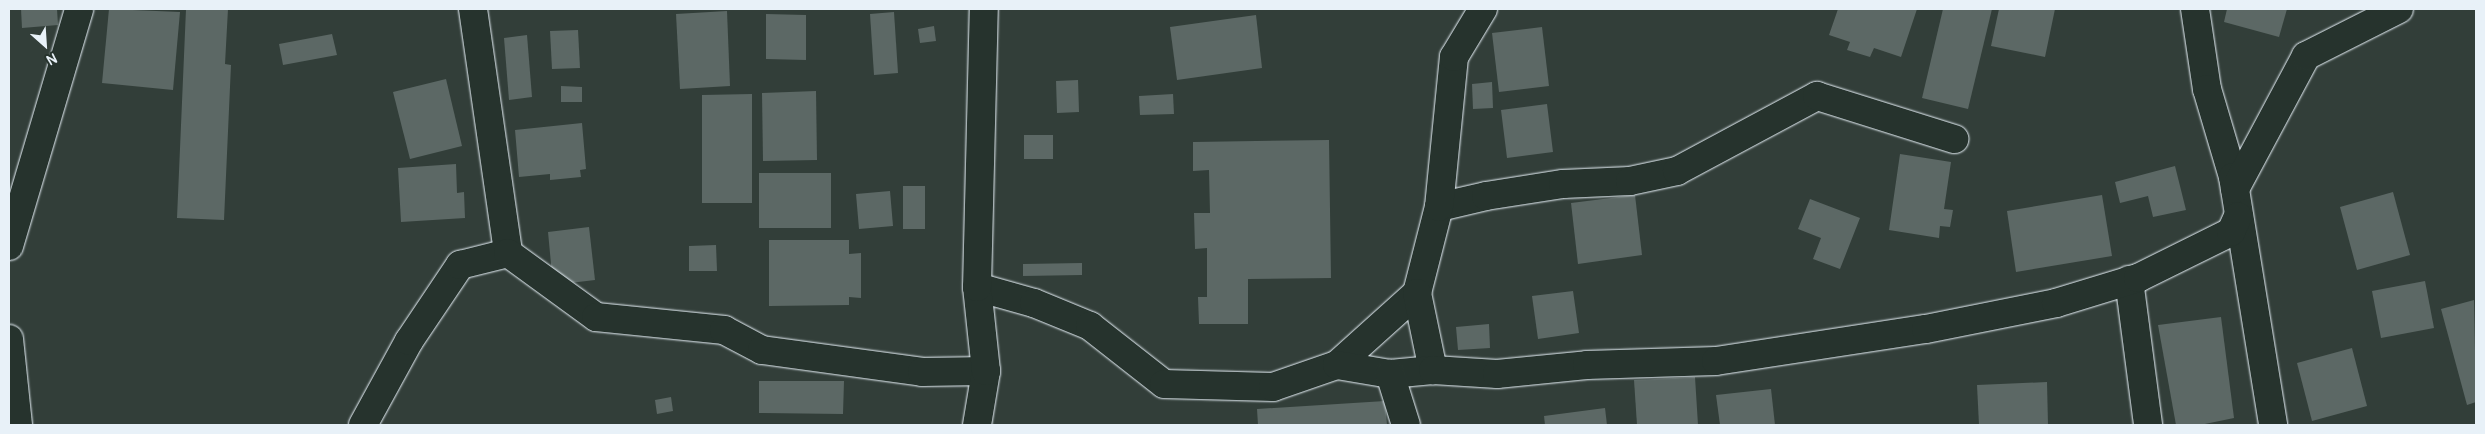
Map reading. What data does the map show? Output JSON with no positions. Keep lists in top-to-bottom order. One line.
{"north":"bottom right"}
